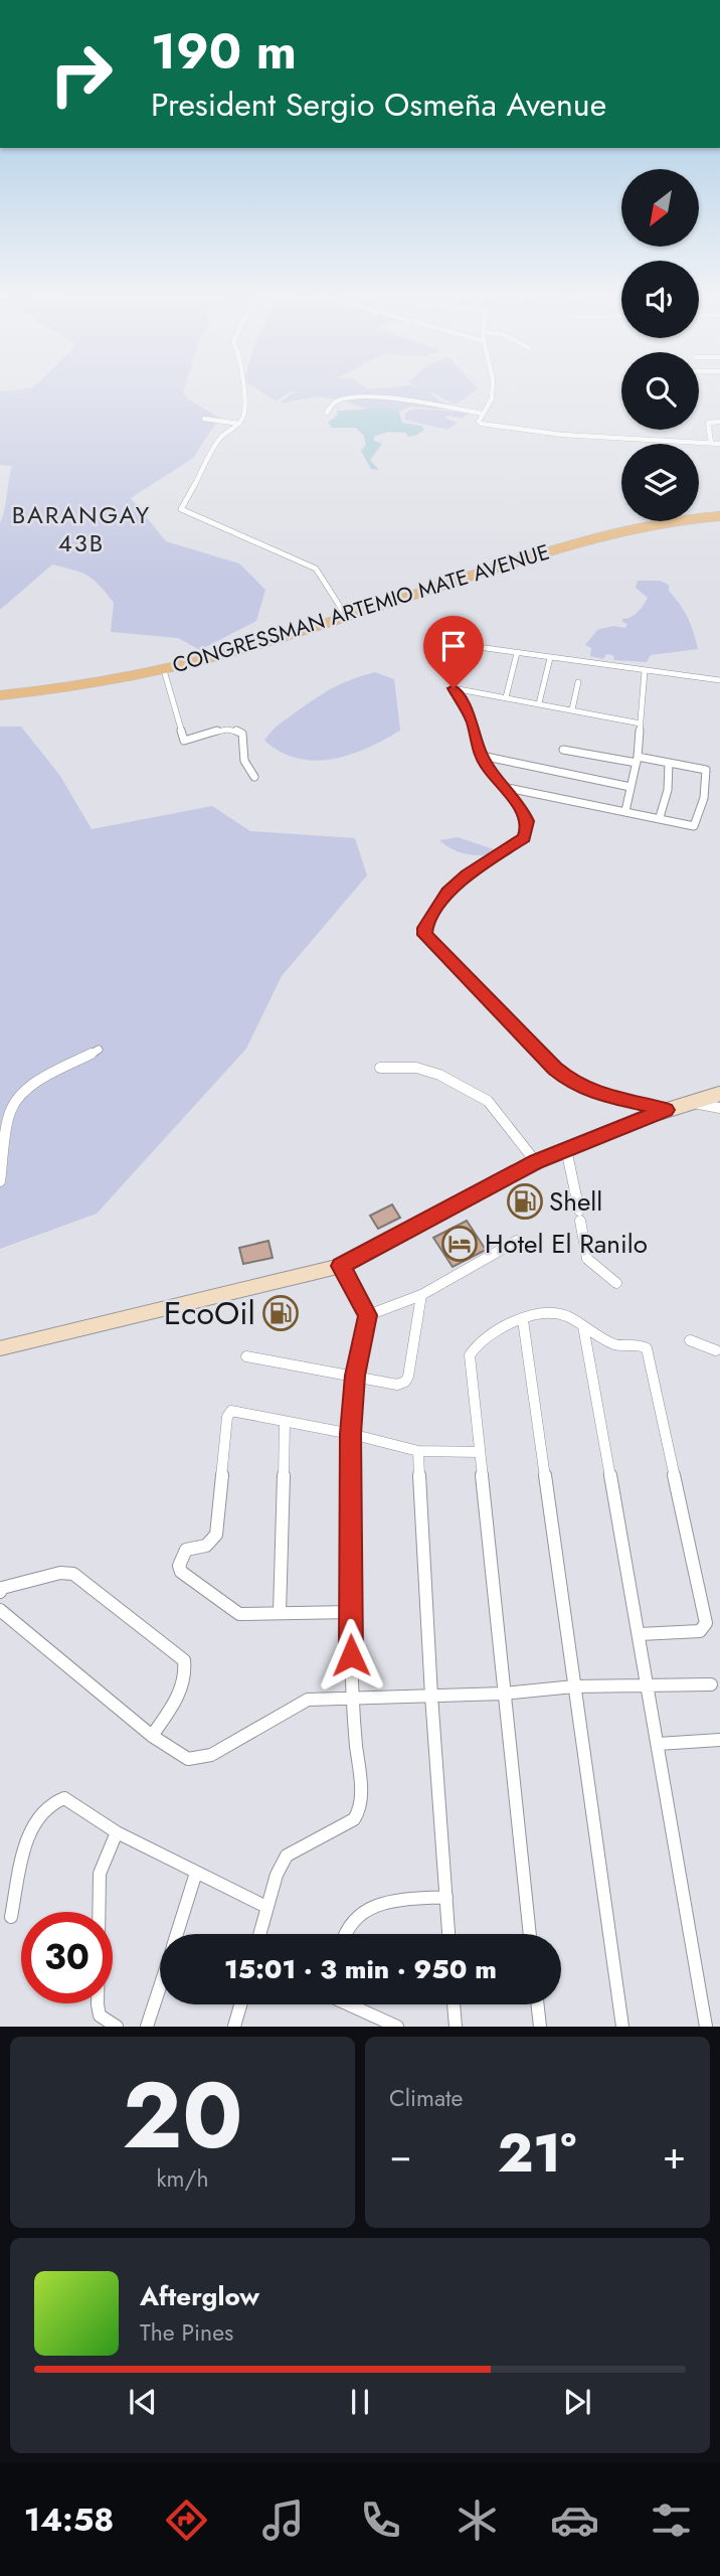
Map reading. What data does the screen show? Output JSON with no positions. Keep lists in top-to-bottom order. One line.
{"streets":{"main road":["CONGRESSMAN ARTEMIO MATE AVENUE"]},"districts":["BARANGAY 43B"],"places":{"fuel station":["Shell","EcoOil"],"hotel":["Hotel El Ranilo"]},"north":"bottom left","page":{"turn":["190 m","President Sergio Osmeña Avenue"],"limit":"30","trip":"15:01 · 3 min · 950 m","tile":[["20","km/h"],"Climate"],"heat":["−","21°","+"],"song":["Afterglow","The Pines"],"tabs":"14:58"}}
